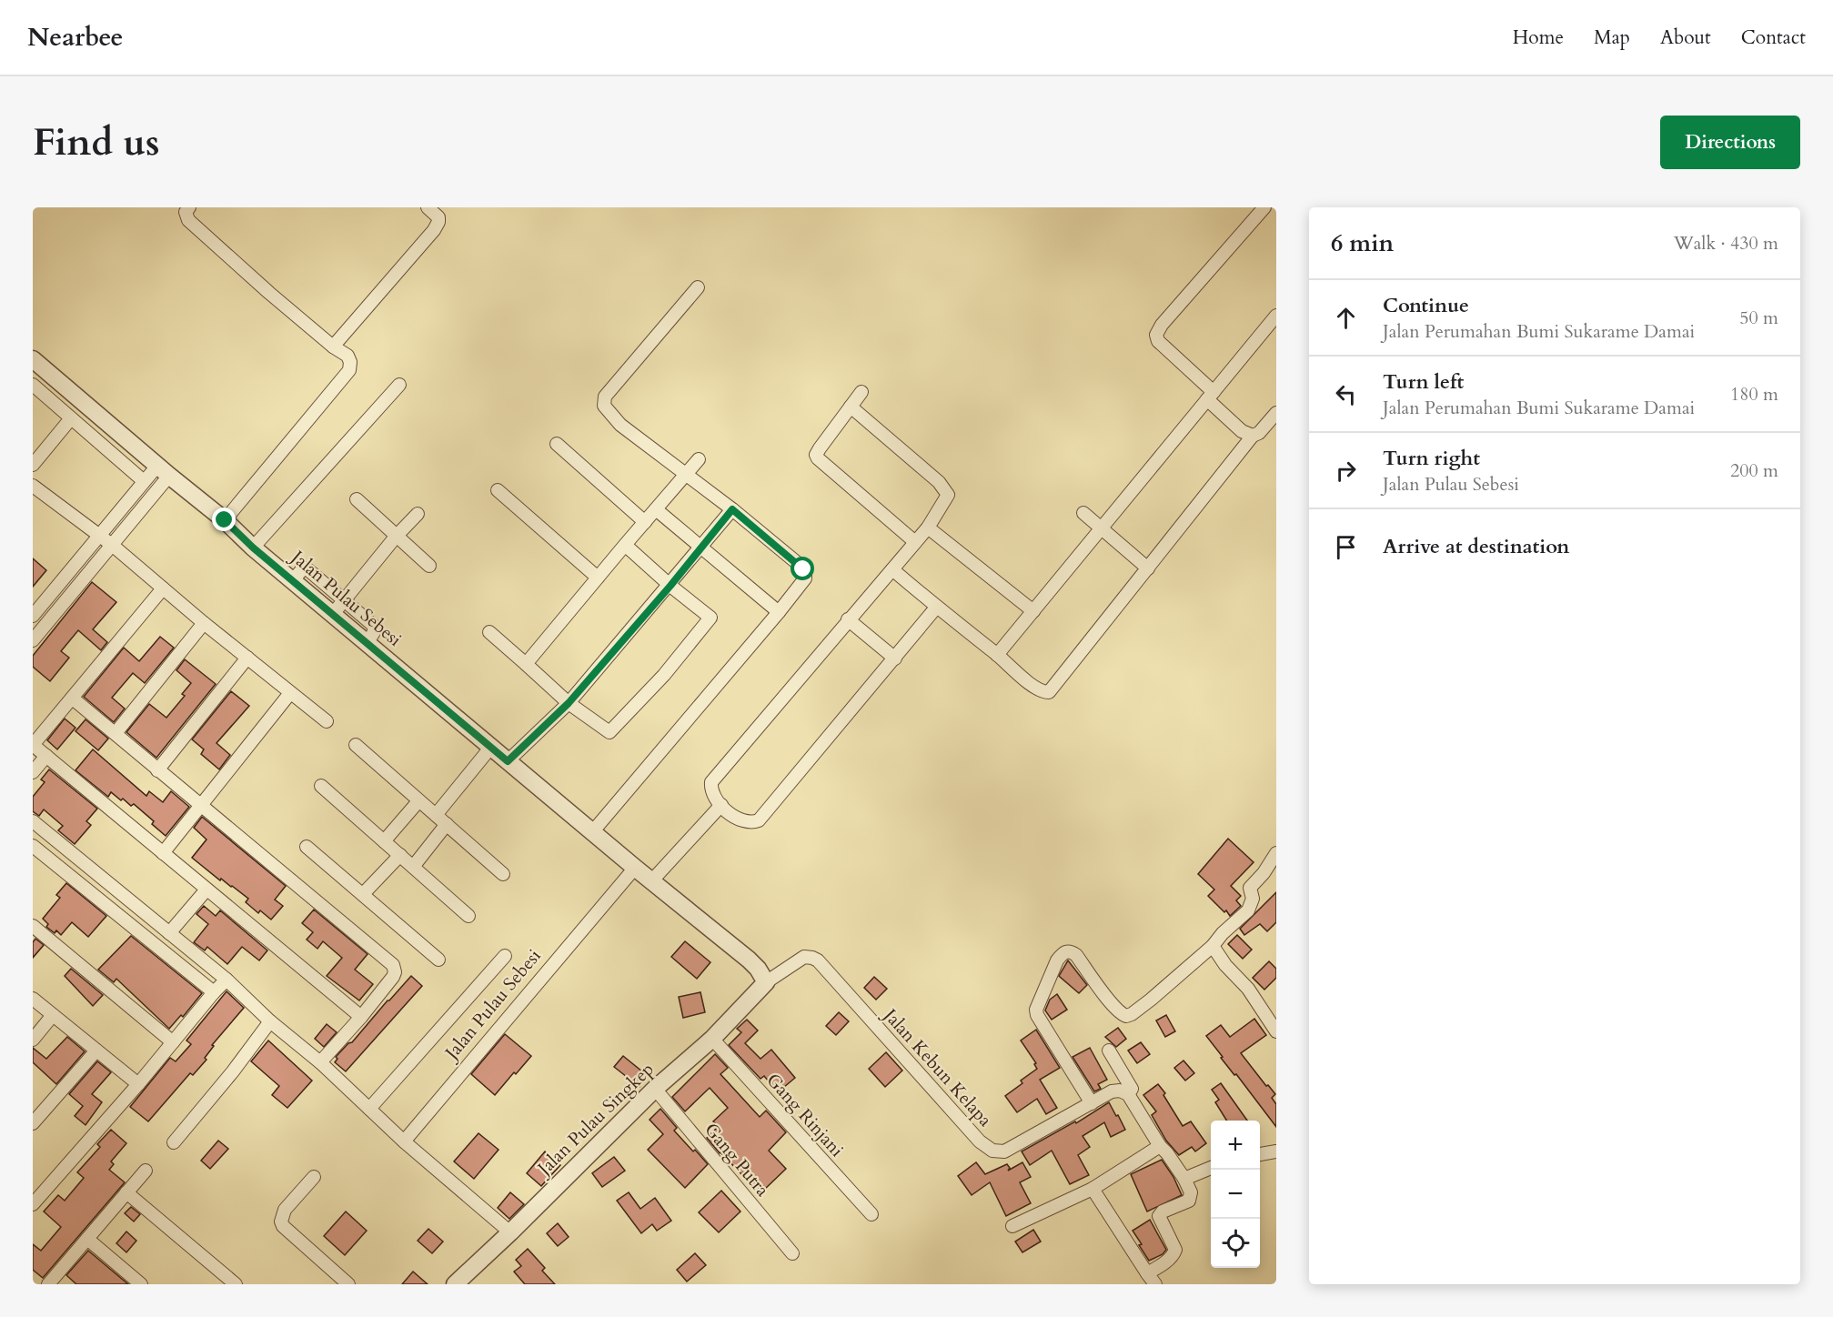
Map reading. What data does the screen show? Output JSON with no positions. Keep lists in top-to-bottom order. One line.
{"streets":{"street":["Jalan Pulau Sebesi","Jalan Kebun Kelapa","Gang Rinjani","Jalan Pulau Singkep","Gang Putra"]},"crossings":[["Jalan Pulau Sebesi","Jalan Kebun Kelapa"],["Jalan Pulau Sebesi","Jalan Pulau Singkep"],["Jalan Kebun Kelapa","Jalan Pulau Singkep"],["Gang Rinjani","Jalan Pulau Singkep"],["Jalan Pulau Singkep","Gang Putra"]],"page":{"header":"Nearbee","nav":["Home","Map","About","Contact"],"buttons":"Directions","title":"Find us","heading":["6 min","Walk · 430 m"],"list":[["Continue","Jalan Perumahan Bumi Sukarame Damai","50 m"],["Turn left","Jalan Perumahan Bumi Sukarame Damai","180 m"],["Turn right","Jalan Pulau Sebesi","200 m"],"Arrive at destination"],"map_buttons":["+","−"]}}
